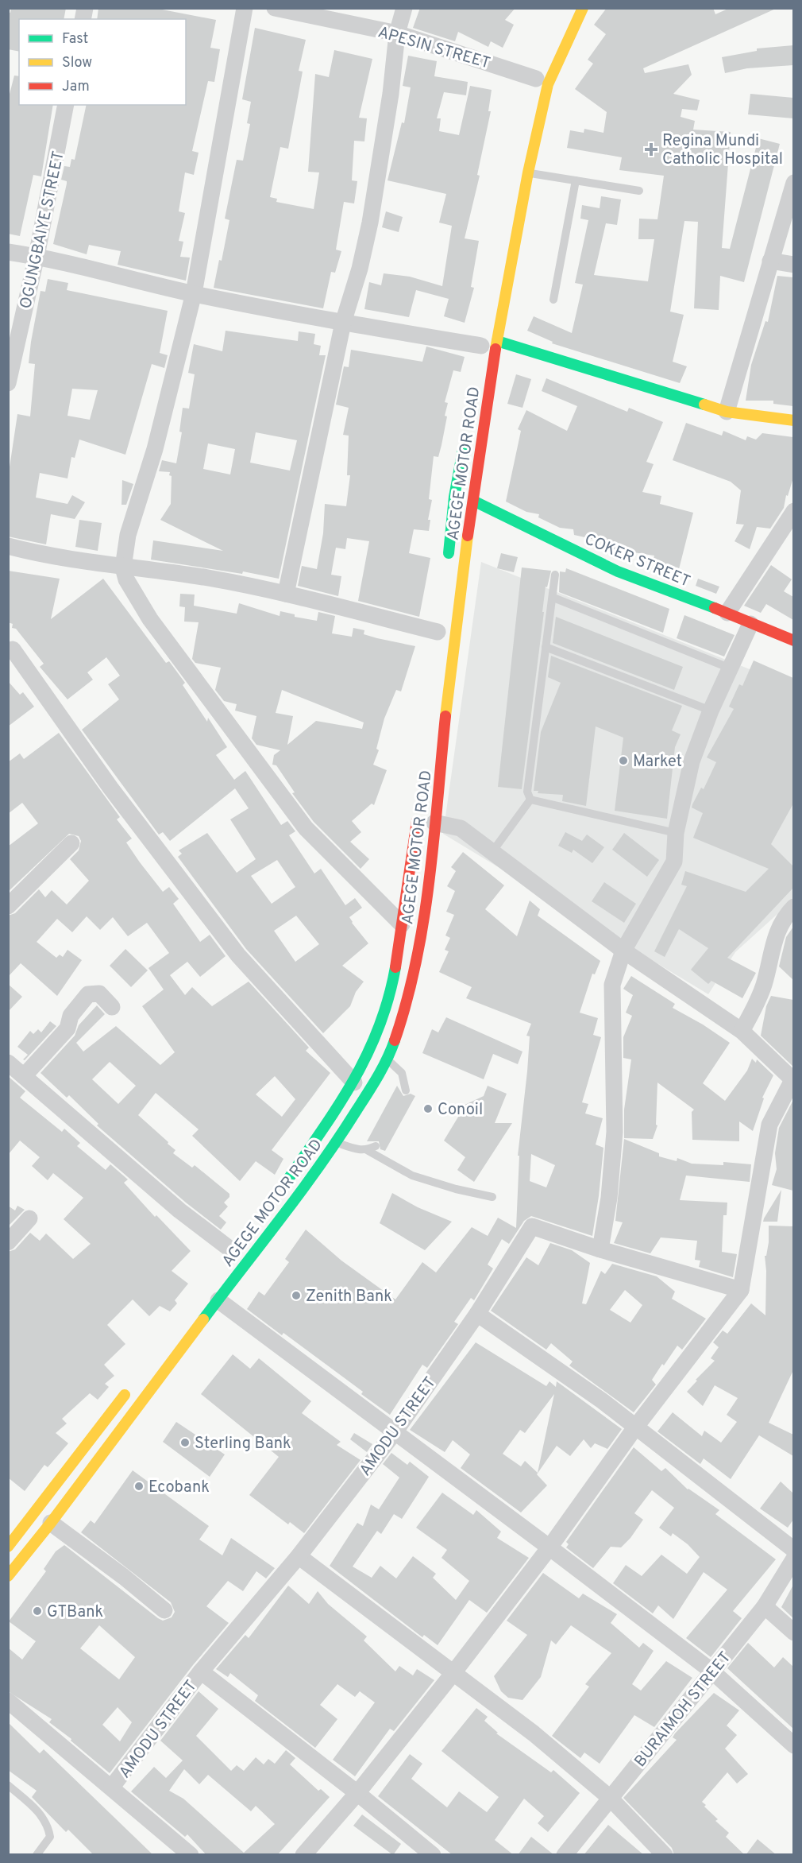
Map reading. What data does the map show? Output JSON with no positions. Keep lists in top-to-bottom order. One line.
{"streets":{"main road":["AGEGE MOTOR ROAD","COKER STREET"],"street":["APESIN STREET","OGUNGBAIYE STREET","AMODU STREET","BURAIMOH STREET"]},"crossings":[["AGEGE MOTOR ROAD","COKER STREET"]],"places":{"health":["Regina Mundi Catholic Hospital"],"other":["Market","Conoil","Zenith Bank","Sterling Bank","Ecobank","GTBank"]},"legend":["Fast","Slow","Jam"]}
